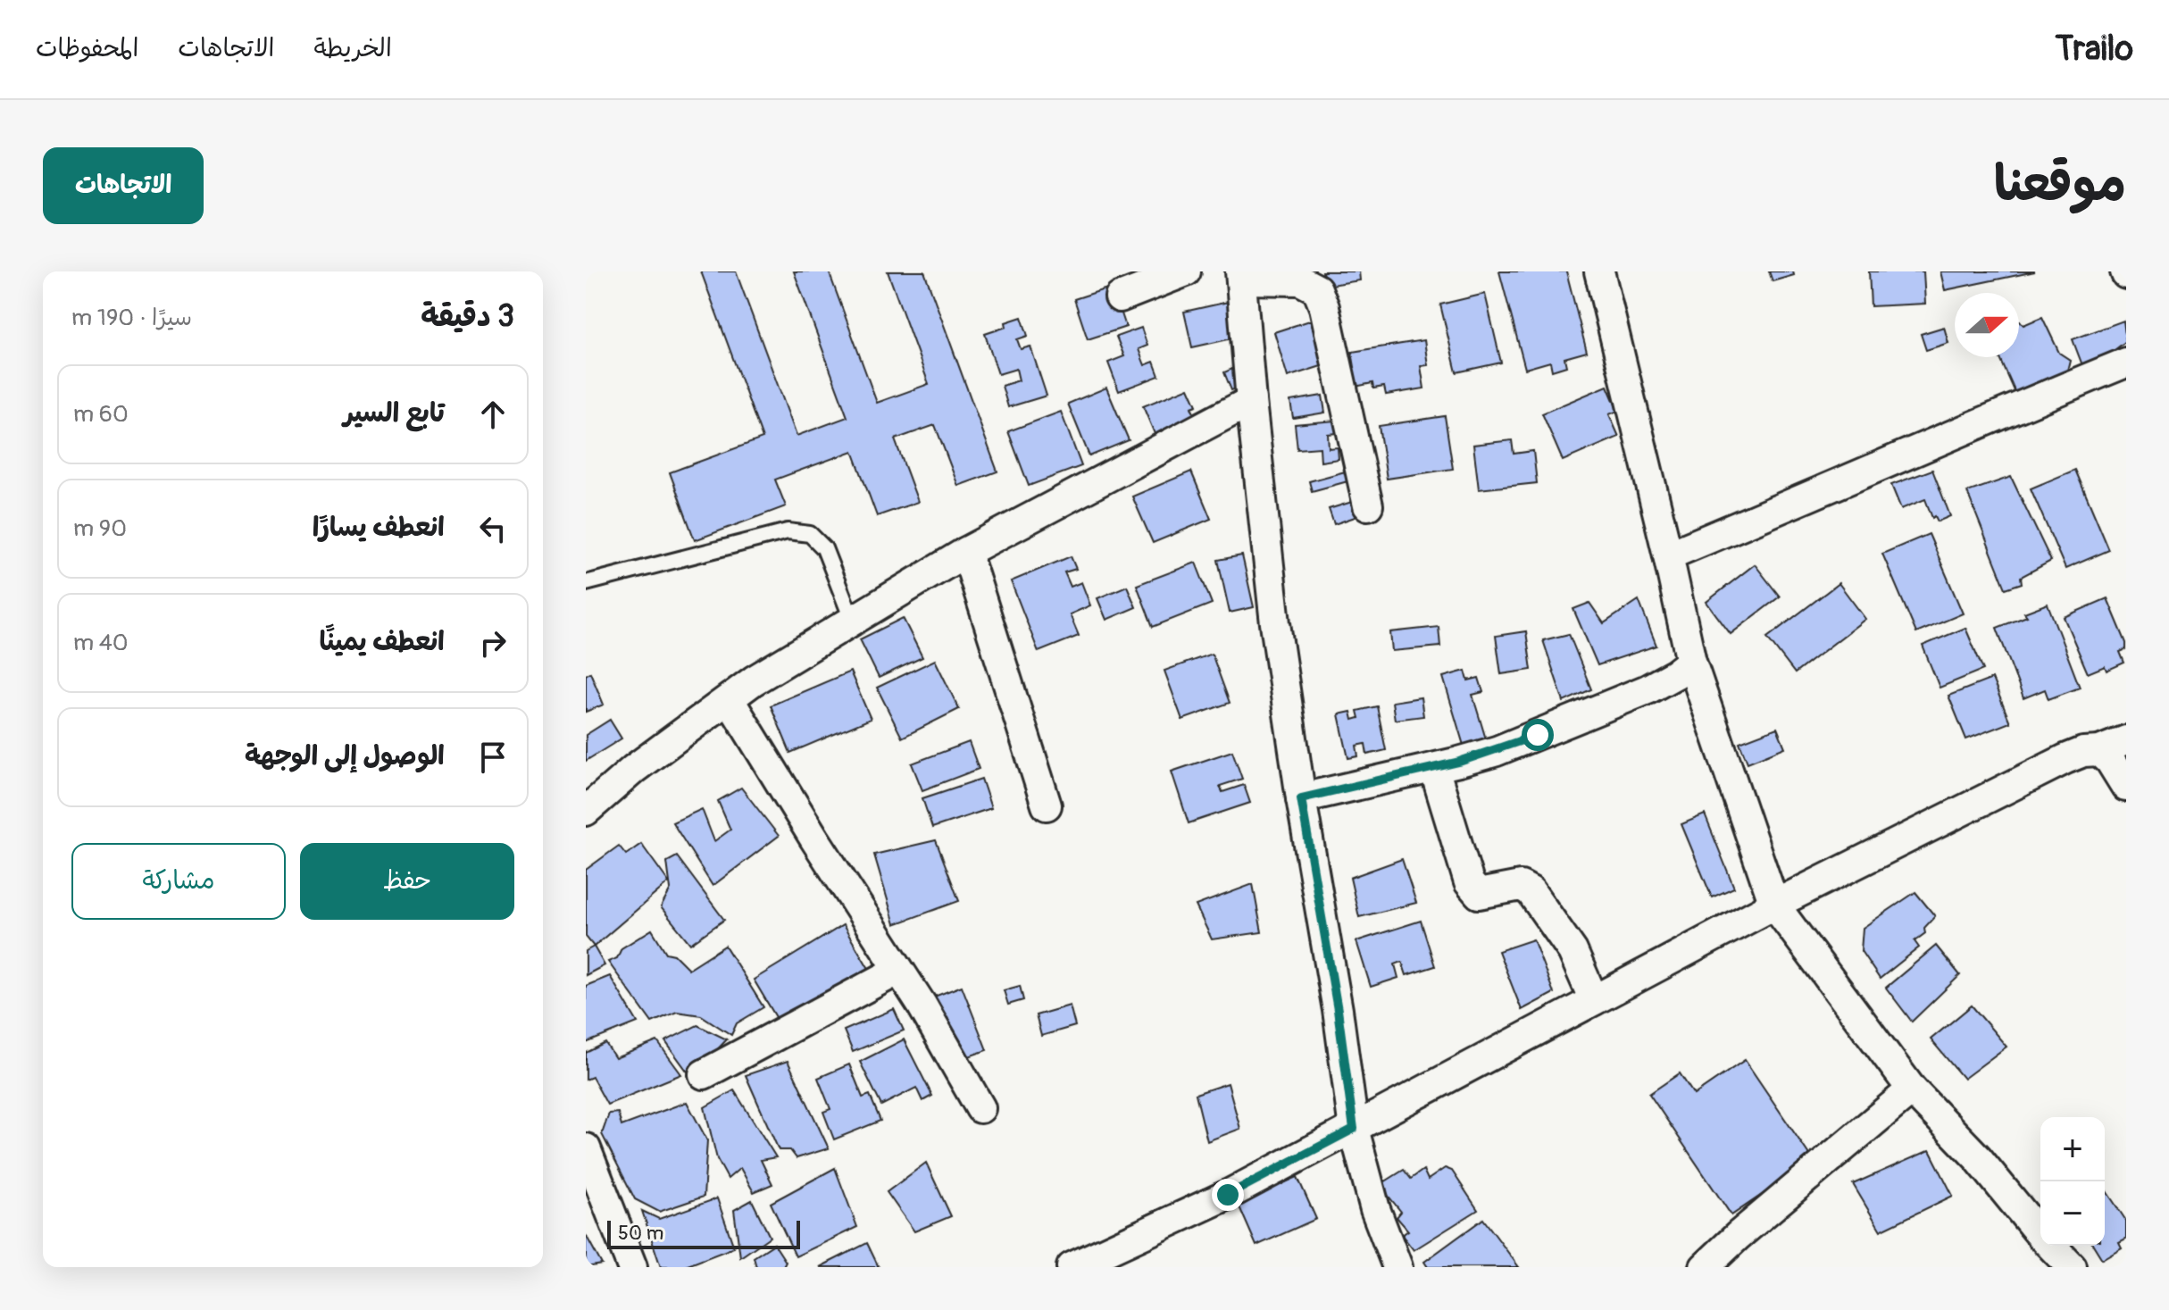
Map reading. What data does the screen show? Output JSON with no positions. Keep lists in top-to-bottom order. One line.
{"scale_bar":"50 m","north":"right","page":{"header":"Trailo","nav":["الخريطة","الاتجاهات","المحفوظات"],"title":"موقعنا","buttons":["الاتجاهات",["حفظ","مشاركة"]],"heading":["3 دقيقة","سيرًا · 190 m"],"list":[["تابع السير","60 m"],["انعطف يسارًا","90 m"],["انعطف يمينًا","40 m"],"الوصول إلى الوجهة"],"map_buttons":["+","−"],"scale":"50 m"}}
